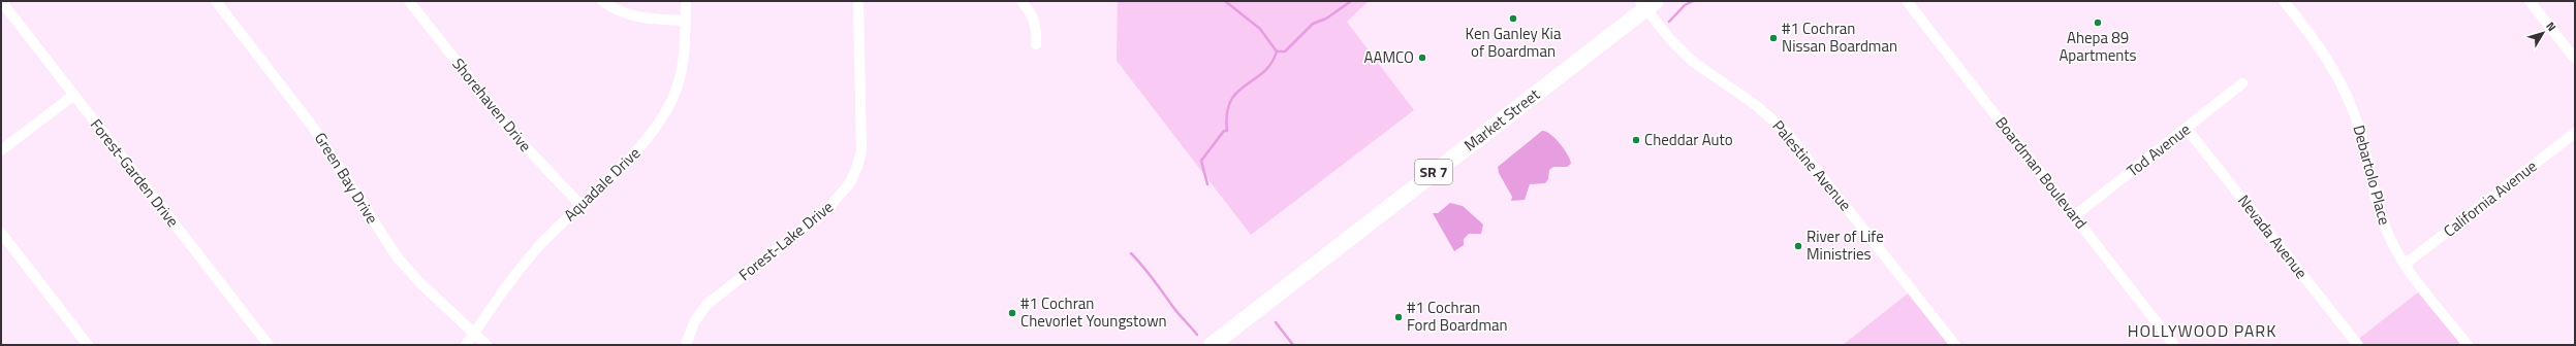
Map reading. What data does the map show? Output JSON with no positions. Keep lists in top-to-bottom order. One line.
{"streets":{"main road":["Market Street","SR 7"],"street":["Shorehaven Drive","Tod Avenue","Palestine Avenue","Forest-Garden Drive","Boardman Boulevard","Debartolo Place","Green Bay Drive","Aquadale Drive","California Avenue","Nevada Avenue","Forest-Lake Drive"]},"crossings":[["Shorehaven Drive","Aquadale Drive"],["Market Street","Palestine Avenue"],["Tod Avenue","Boardman Boulevard"],["Tod Avenue","Nevada Avenue"],["Debartolo Place","California Avenue"],["Green Bay Drive","Aquadale Drive"]],"districts":["HOLLYWOOD PARK"],"places":["Ken Ganley Kia of Boardman","Ahepa 89 Apartments","#1 Cochran Nissan Boardman","AAMCO","Cheddar Auto","River of Life Ministries","#1 Cochran Chevorlet Youngstown","#1 Cochran Ford Boardman"],"north":"top right"}
